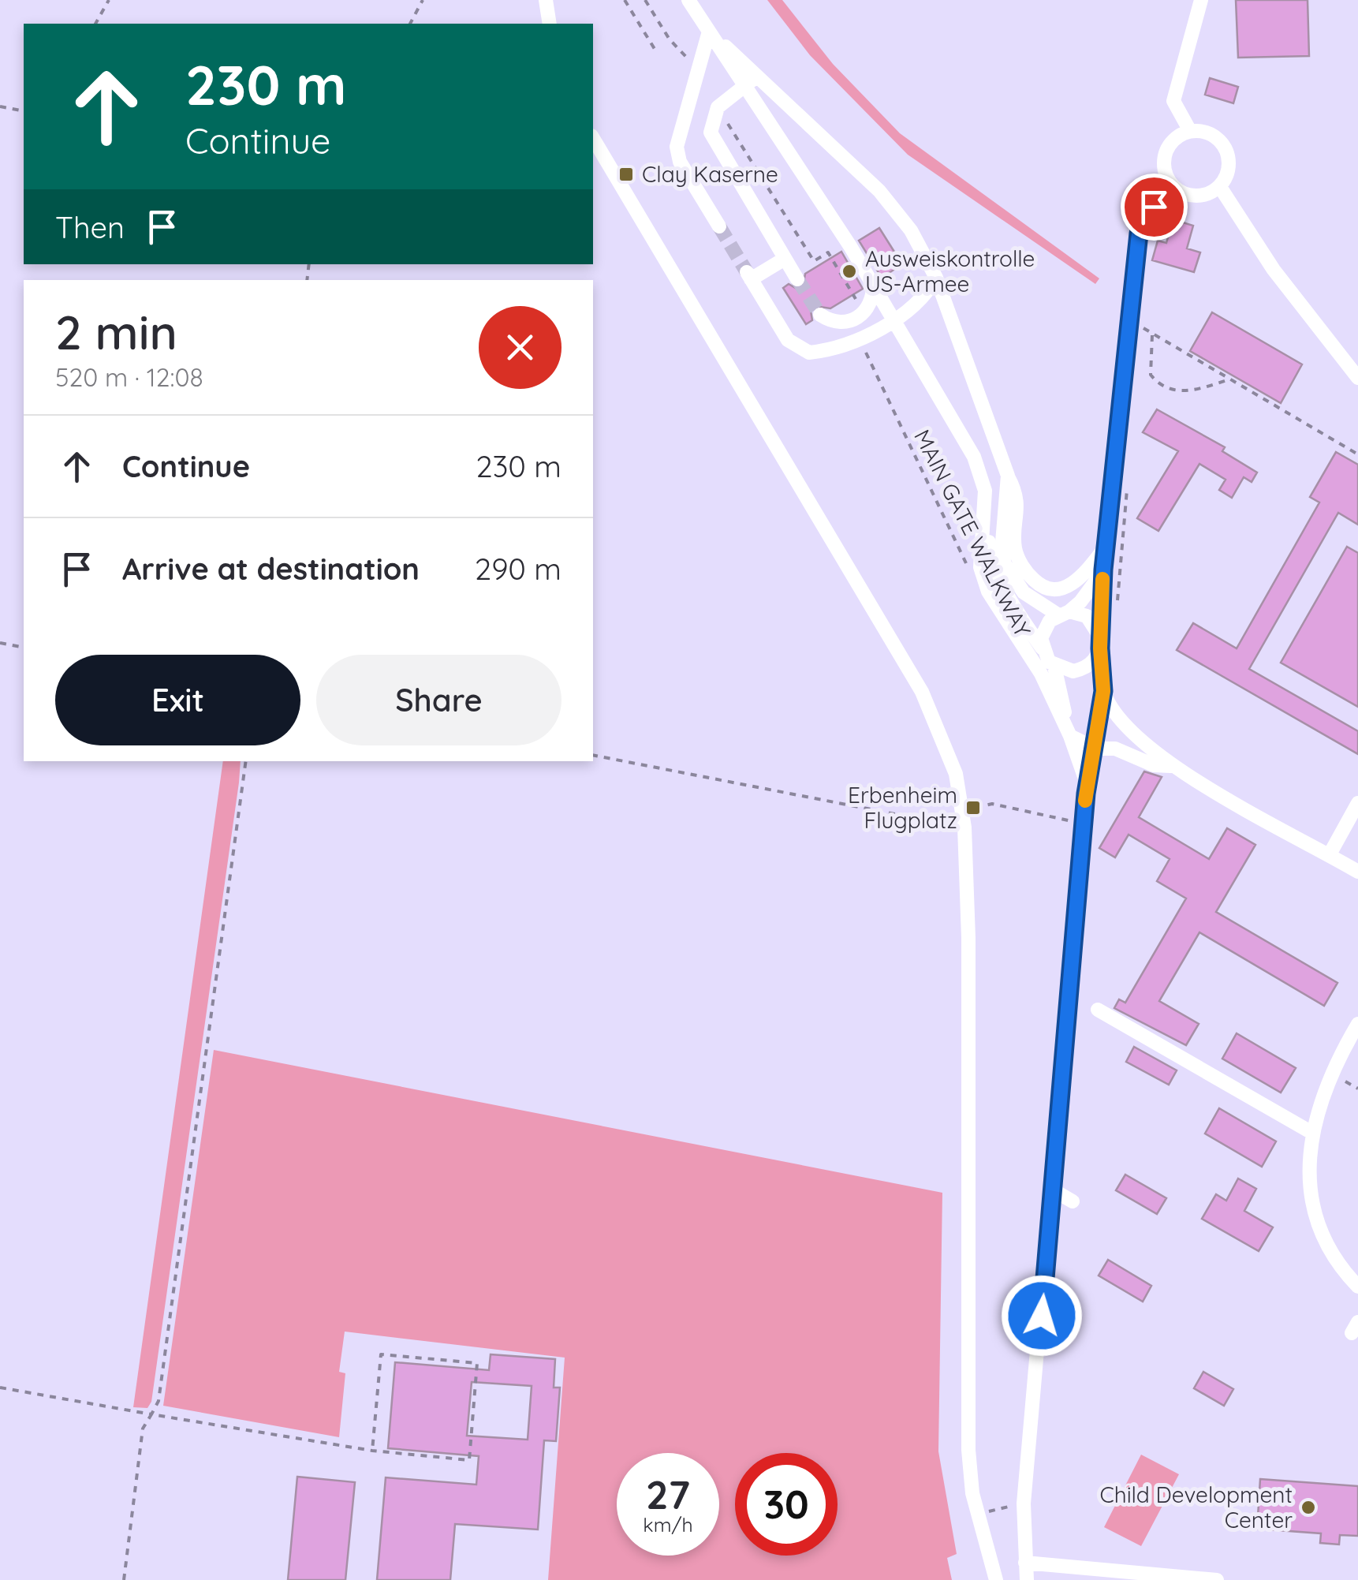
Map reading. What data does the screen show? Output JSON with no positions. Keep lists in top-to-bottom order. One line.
{"streets":{"path":["MAIN GATE WALKWAY"]},"places":{"transit":["Clay Kaserne","Erbenheim Flugplatz"],"other":["Ausweiskontrolle US-Armee","Child Development Center"]},"page":{"turn":["230 m","Continue"],"then":"Then","heading":["2 min","520 m · 12:08"],"list":[{"name":"Continue","value":"230 m"},{"name":"Arrive at destination","value":"290 m"}],"buttons":["Exit","Share"],"speed":"27 km/h","limit":"30"}}
